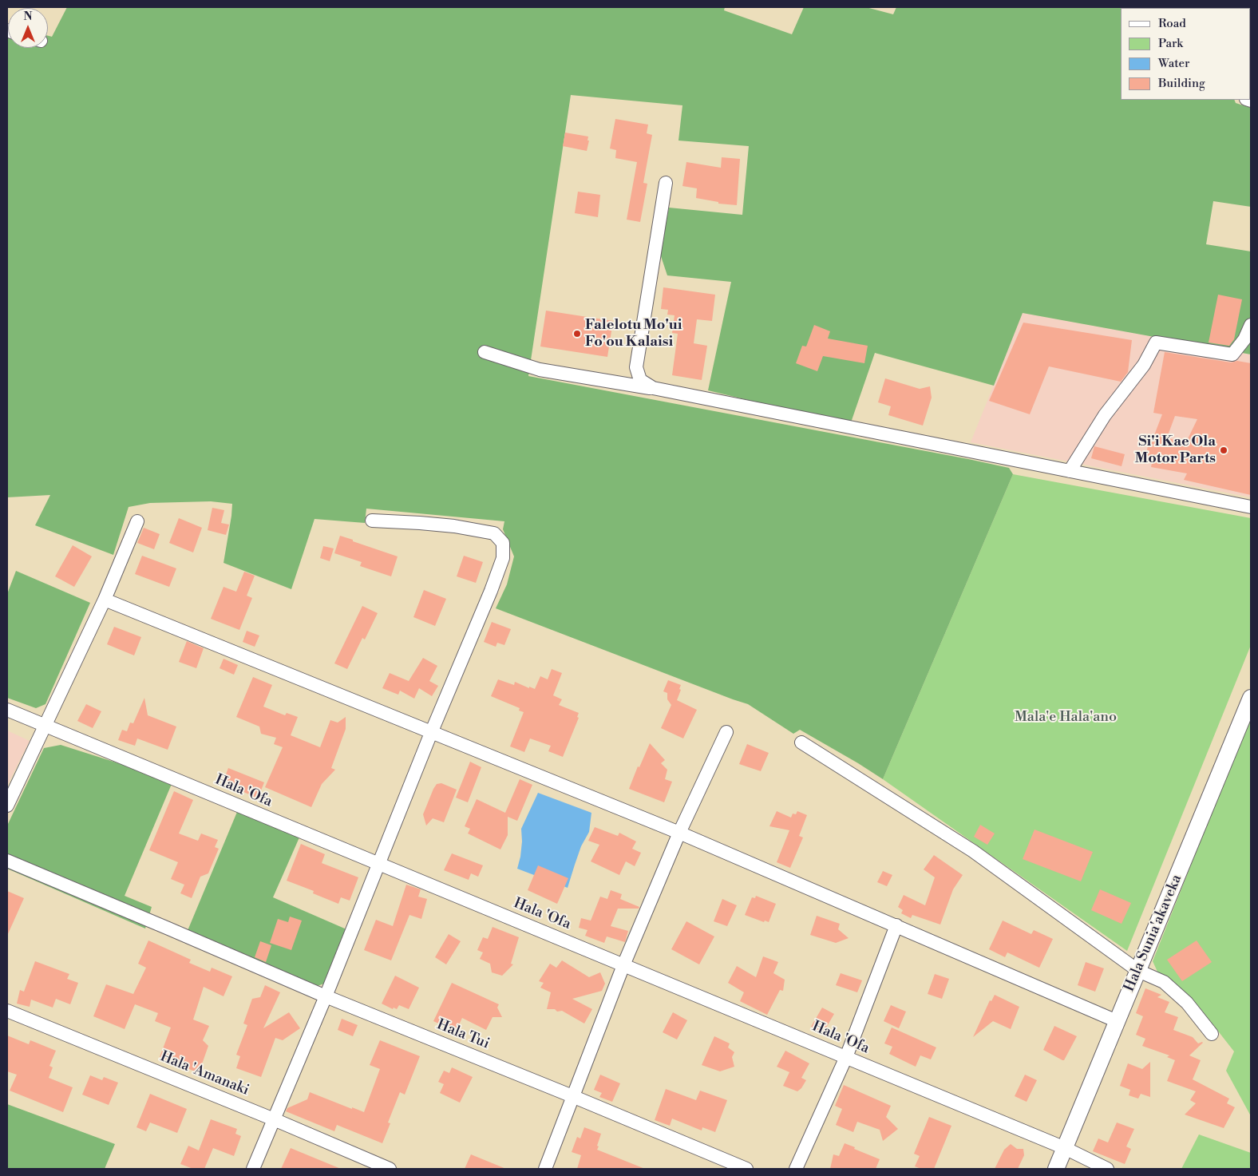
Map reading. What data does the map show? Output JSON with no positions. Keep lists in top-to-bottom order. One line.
{"streets":{"street":["Hala 'Ofa","Hala Sunia'akaveka","Hala Tui","Hala 'Amanaki"]},"crossings":[["Hala 'Ofa","Hala Sunia'akaveka"]],"parks":["Mala'e Hala'ano"],"places":["Falelotu Mo'ui Fo'ou Kalaisi","Si'i Kae Ola Motor Parts"],"legend":["Road","Park","Water","Building"],"north":"top"}
